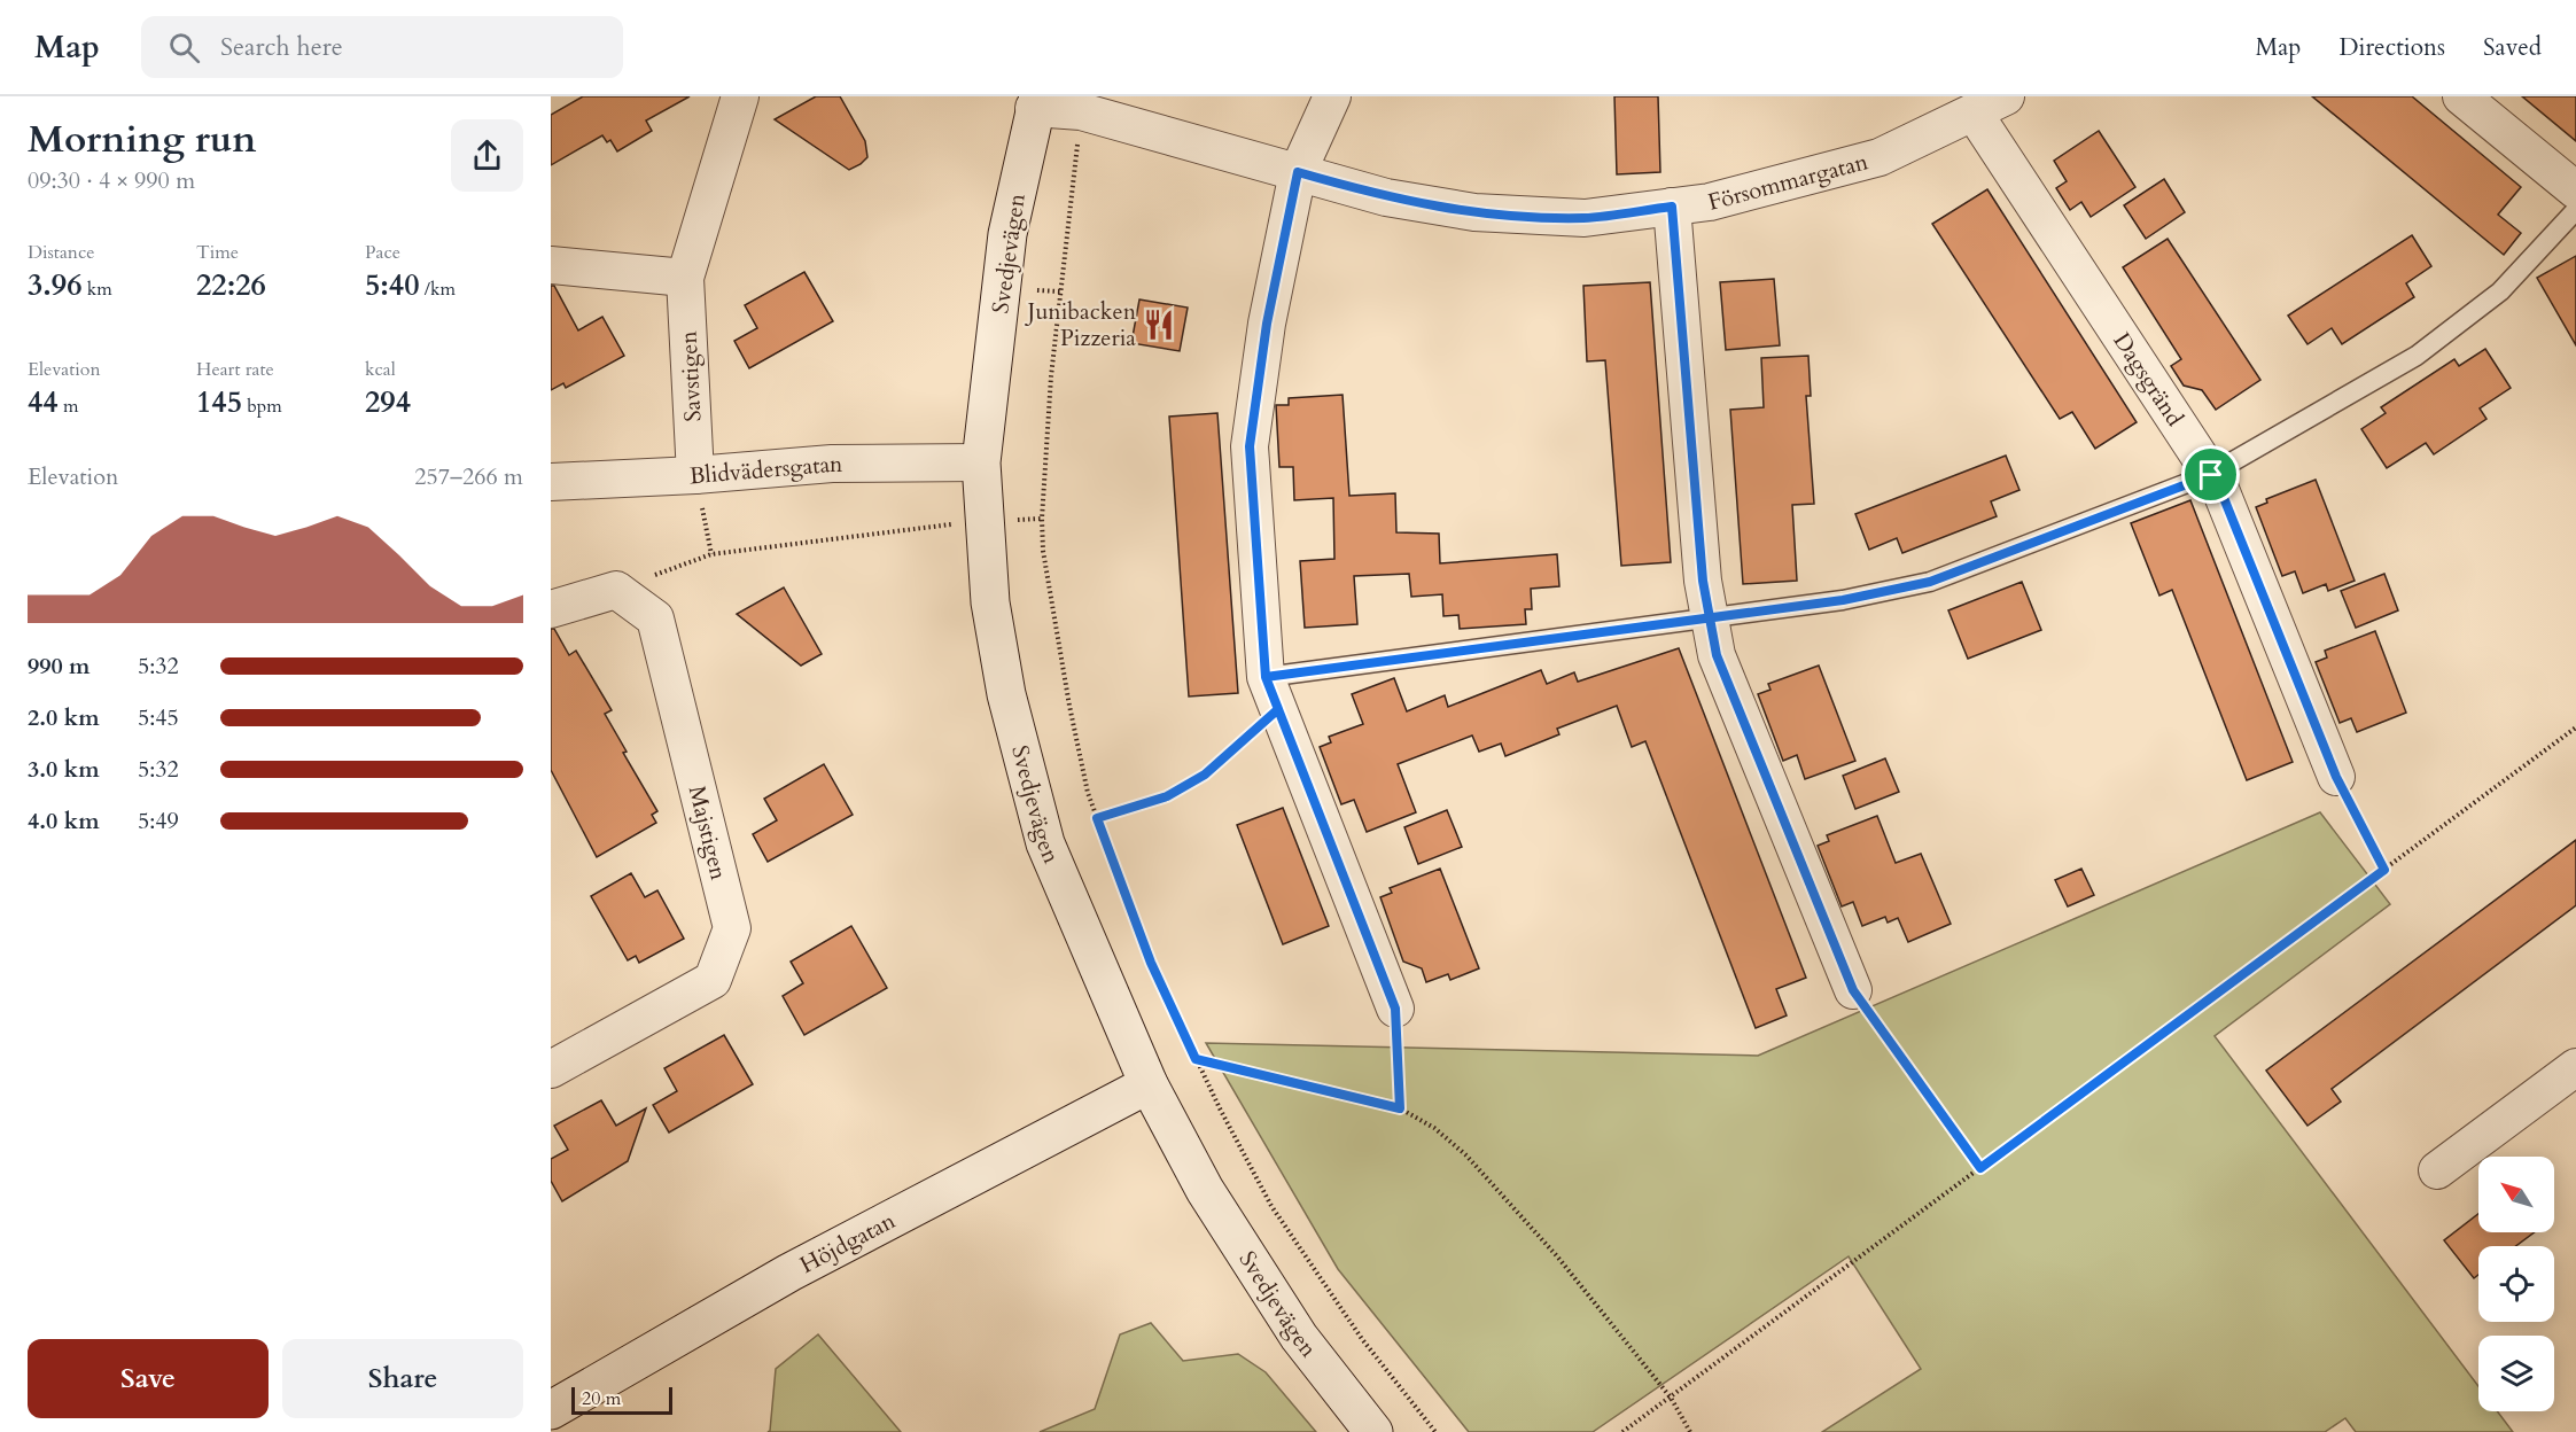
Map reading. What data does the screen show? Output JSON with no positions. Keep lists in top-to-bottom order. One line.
{"streets":{"street":["Försommargatan","Svedjevägen","Savstigen","Dagsgränd","Blidvädersgatan","Majstigen","Höjdgatan"]},"crossings":[["Försommargatan","Svedjevägen"],["Försommargatan","Dagsgränd"],["Svedjevägen","Blidvädersgatan"],["Svedjevägen","Höjdgatan"],["Savstigen","Blidvädersgatan"]],"places":{"restaurant":["Junibacken Pizzeria"]},"scale_bar":"20 m","north":"top left","page":{"header":"Map","search":"Search here","nav":["Map","Directions","Saved"],"heading":["Morning run","09:30 · 4 × 990 m"],"stats":[["Distance","3.96 km"],["Time","22:26"],["Pace","5:40 /km"],["Elevation","44 m"],["Heart rate","145 bpm"],["kcal","294"]],"chart":["Elevation","257–266 m"],"list":[{"name":"990 m","note":"5:32"},{"name":"2.0 km","note":"5:45"},{"name":"3.0 km","note":"5:32"},{"name":"4.0 km","note":"5:49"}],"buttons":["Save","Share"],"scale":"20 m"}}
